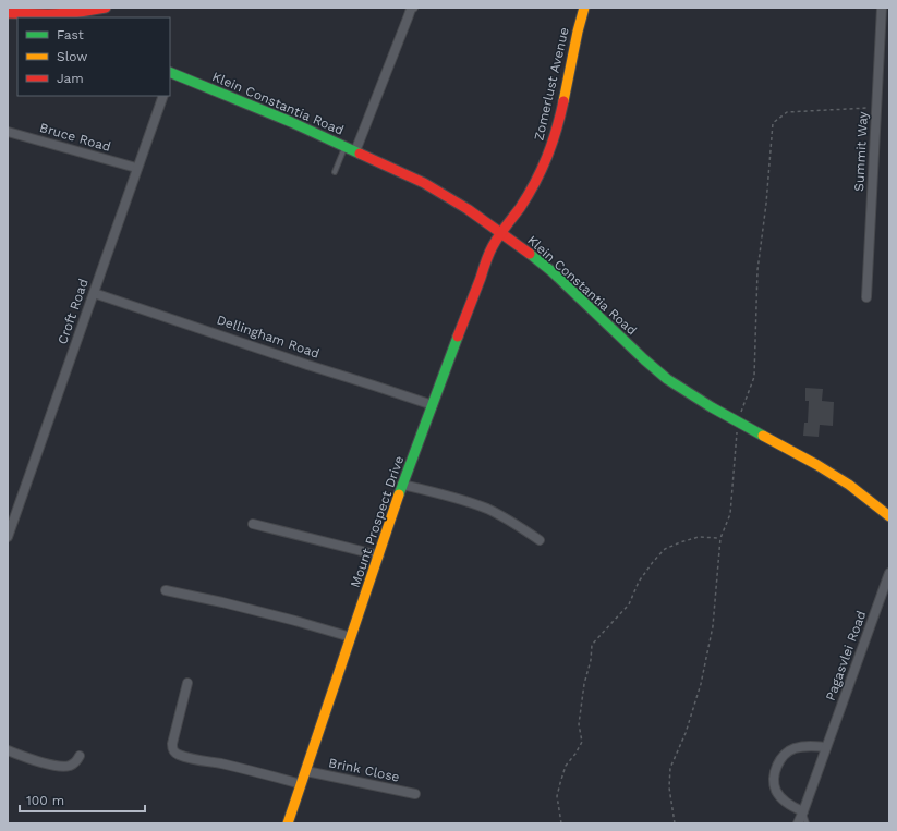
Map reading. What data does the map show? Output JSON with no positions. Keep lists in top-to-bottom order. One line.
{"streets":{"street":["Zomerlust Avenue","Klein Constantia Road","Bruce Road","Summit Way","Croft Road","Dellingham Road","Mount Prospect Drive","Pagasvlei Road","Brink Close"]},"crossings":[["Zomerlust Avenue","Klein Constantia Road"],["Zomerlust Avenue","Mount Prospect Drive"],["Klein Constantia Road","Mount Prospect Drive"],["Bruce Road","Croft Road"],["Croft Road","Dellingham Road"],["Dellingham Road","Mount Prospect Drive"],["Mount Prospect Drive","Brink Close"]],"legend":["Fast","Slow","Jam"],"scale_bar":"100 m"}
